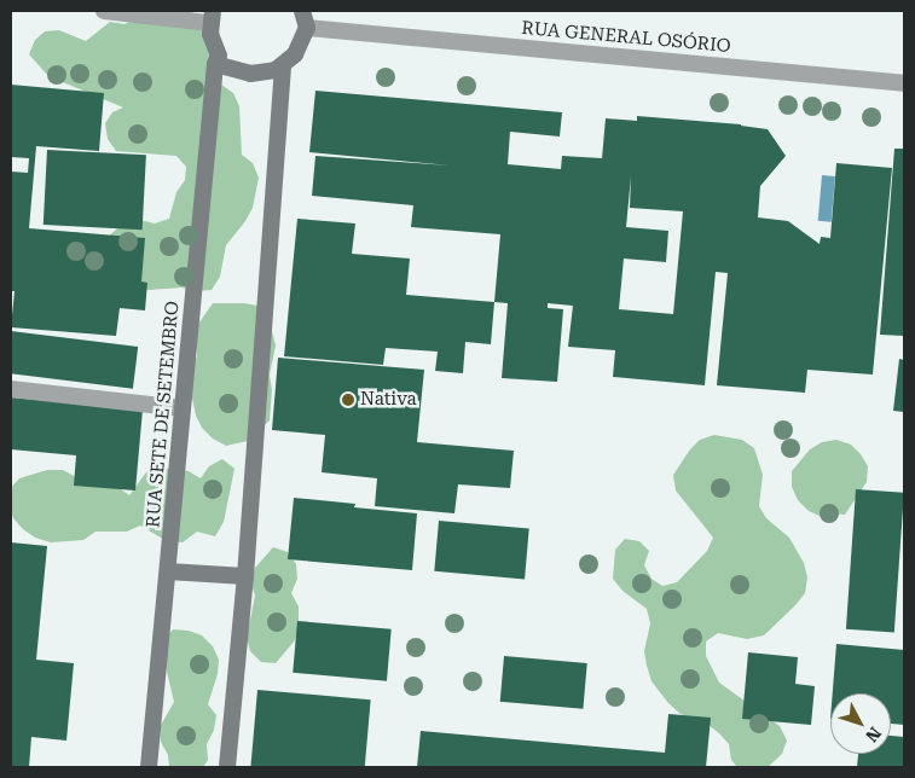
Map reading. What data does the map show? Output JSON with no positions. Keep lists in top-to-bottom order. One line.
{"streets":{"main road":["RUA SETE DE SETEMBRO"],"street":["RUA GENERAL OSÓRIO"]},"places":["Nativa"],"north":"bottom right"}
